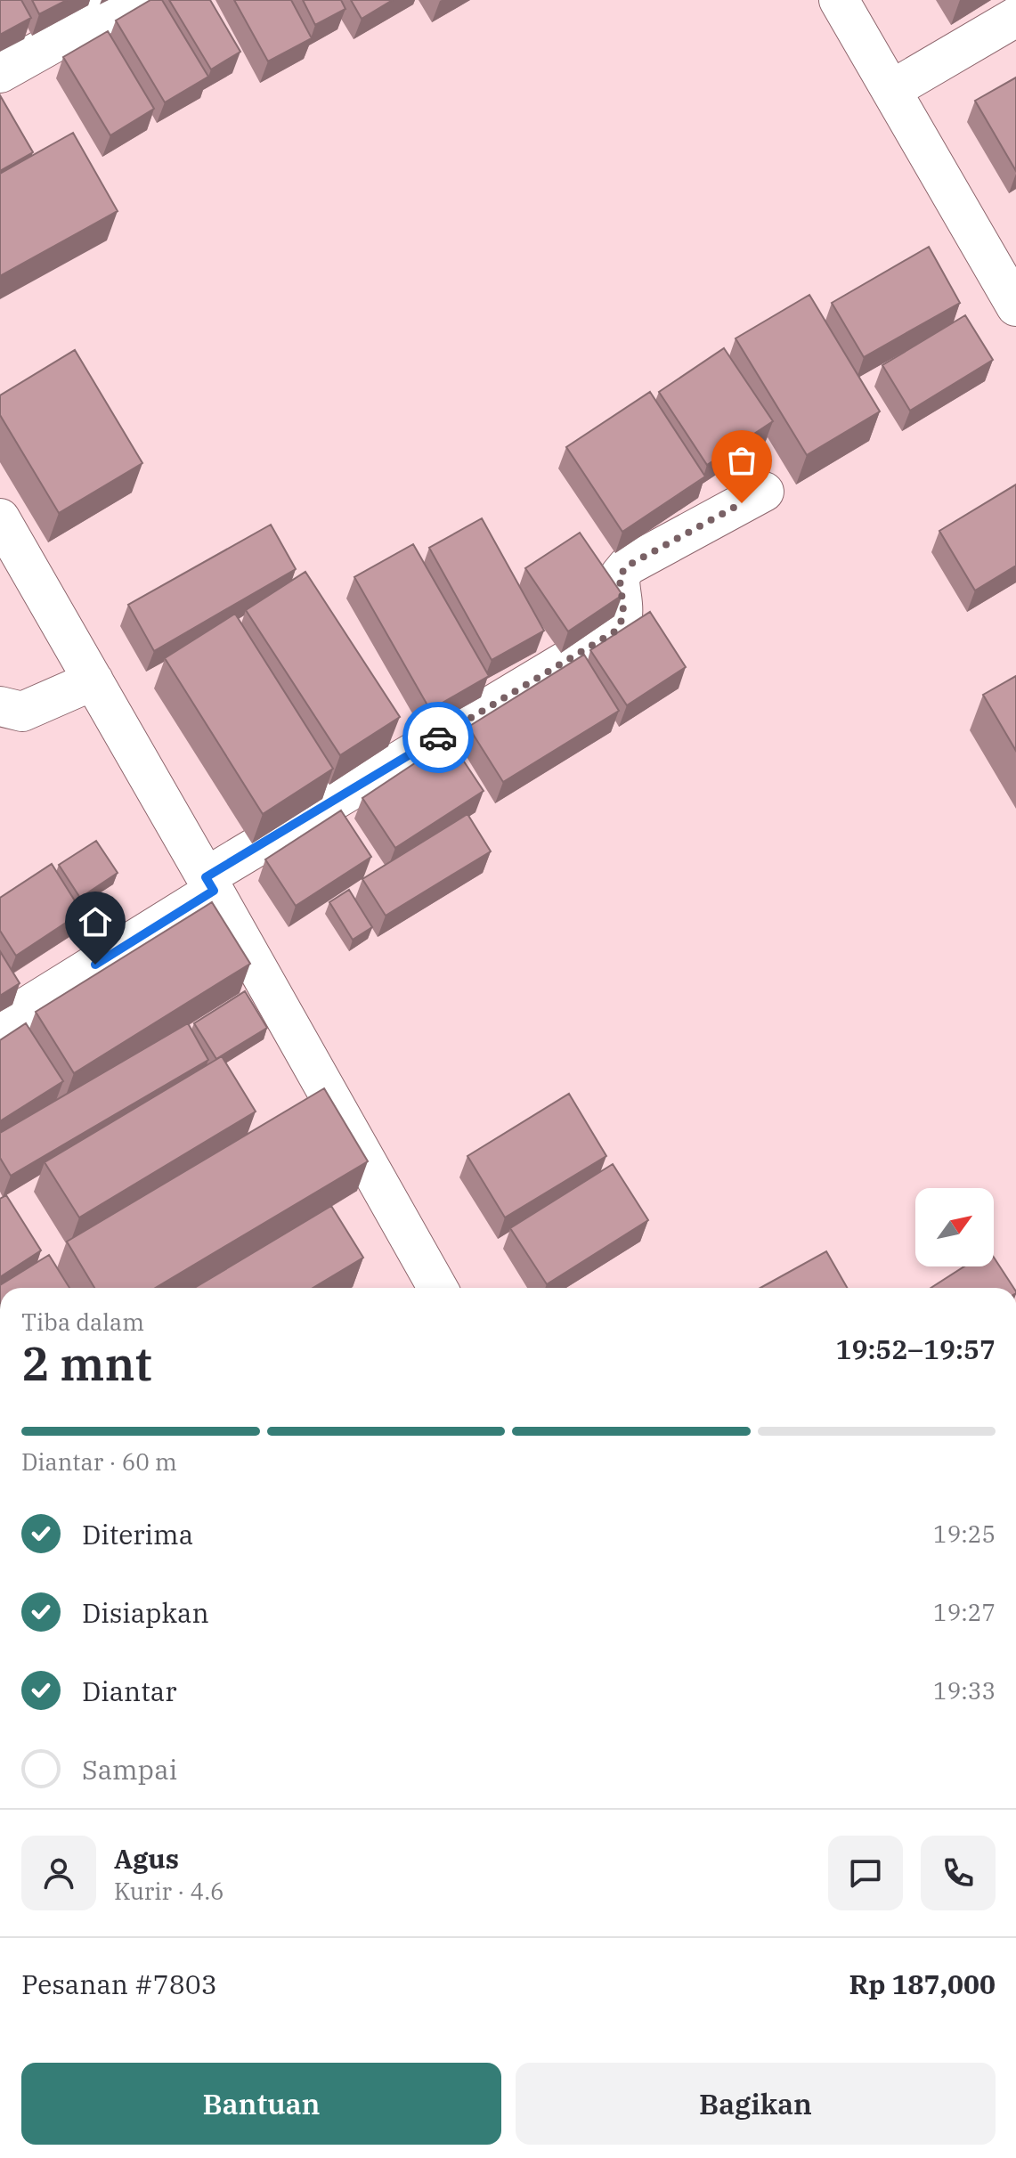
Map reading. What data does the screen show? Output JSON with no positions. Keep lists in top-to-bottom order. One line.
{"north":"top right","page":{"heading":["2 mnt","Tiba dalam","19:52–19:57"],"panel":["Agus","Kurir · 4.6","Pesanan #7803","Rp 187,000"],"bar":"Diantar · 60 m","list":[["Diterima","19:25"],["Disiapkan","19:27"],["Diantar","19:33"],"Sampai"],"buttons":["Bantuan","Bagikan"]}}
